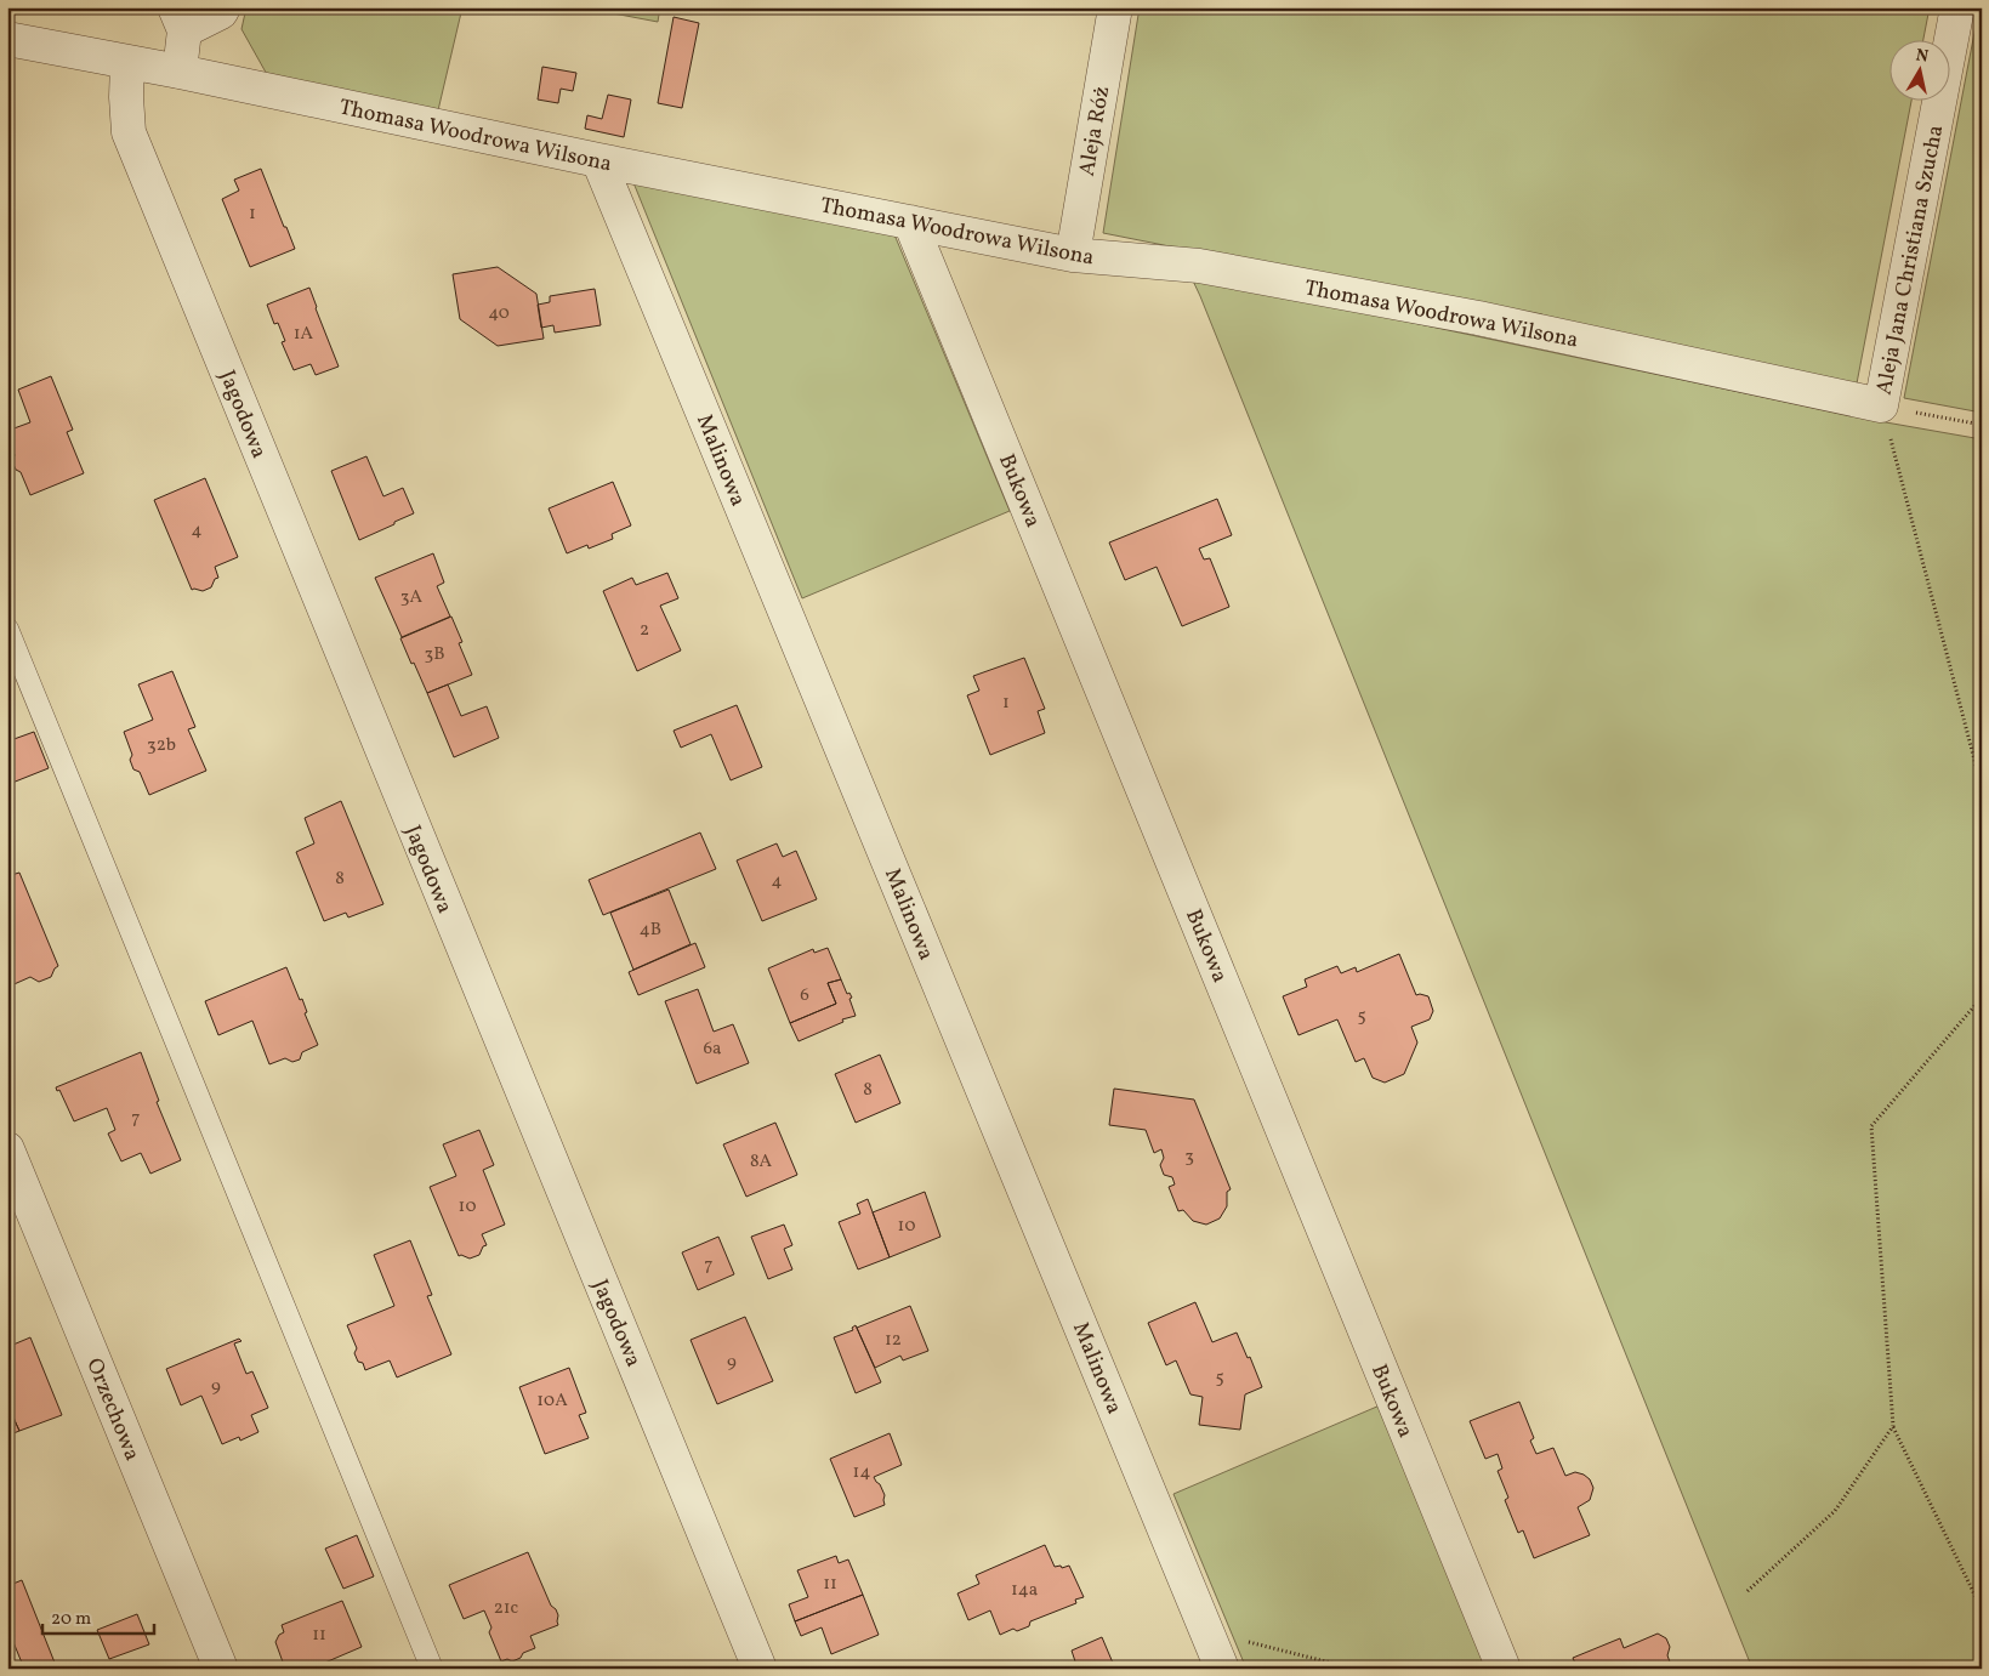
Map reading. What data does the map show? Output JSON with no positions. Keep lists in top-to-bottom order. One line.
{"streets":{"street":["Aleja Róż","Thomasa Woodrowa Wilsona","Aleja Jana Christiana Szucha","Jagodowa","Malinowa","Bukowa","Orzechowa"]},"crossings":[["Aleja Róż","Thomasa Woodrowa Wilsona"],["Thomasa Woodrowa Wilsona","Aleja Jana Christiana Szucha"],["Thomasa Woodrowa Wilsona","Jagodowa"],["Thomasa Woodrowa Wilsona","Malinowa"],["Thomasa Woodrowa Wilsona","Bukowa"]],"house_numbers":["1","40","1A","4","3A","2","3B","1","32b","8","4","4B","6","5","6a","8","7","3","8A","10","10","7","12","9","5","9","10A","14","11","14a","21c","11"],"scale_bar":"20 m","north":"top"}
